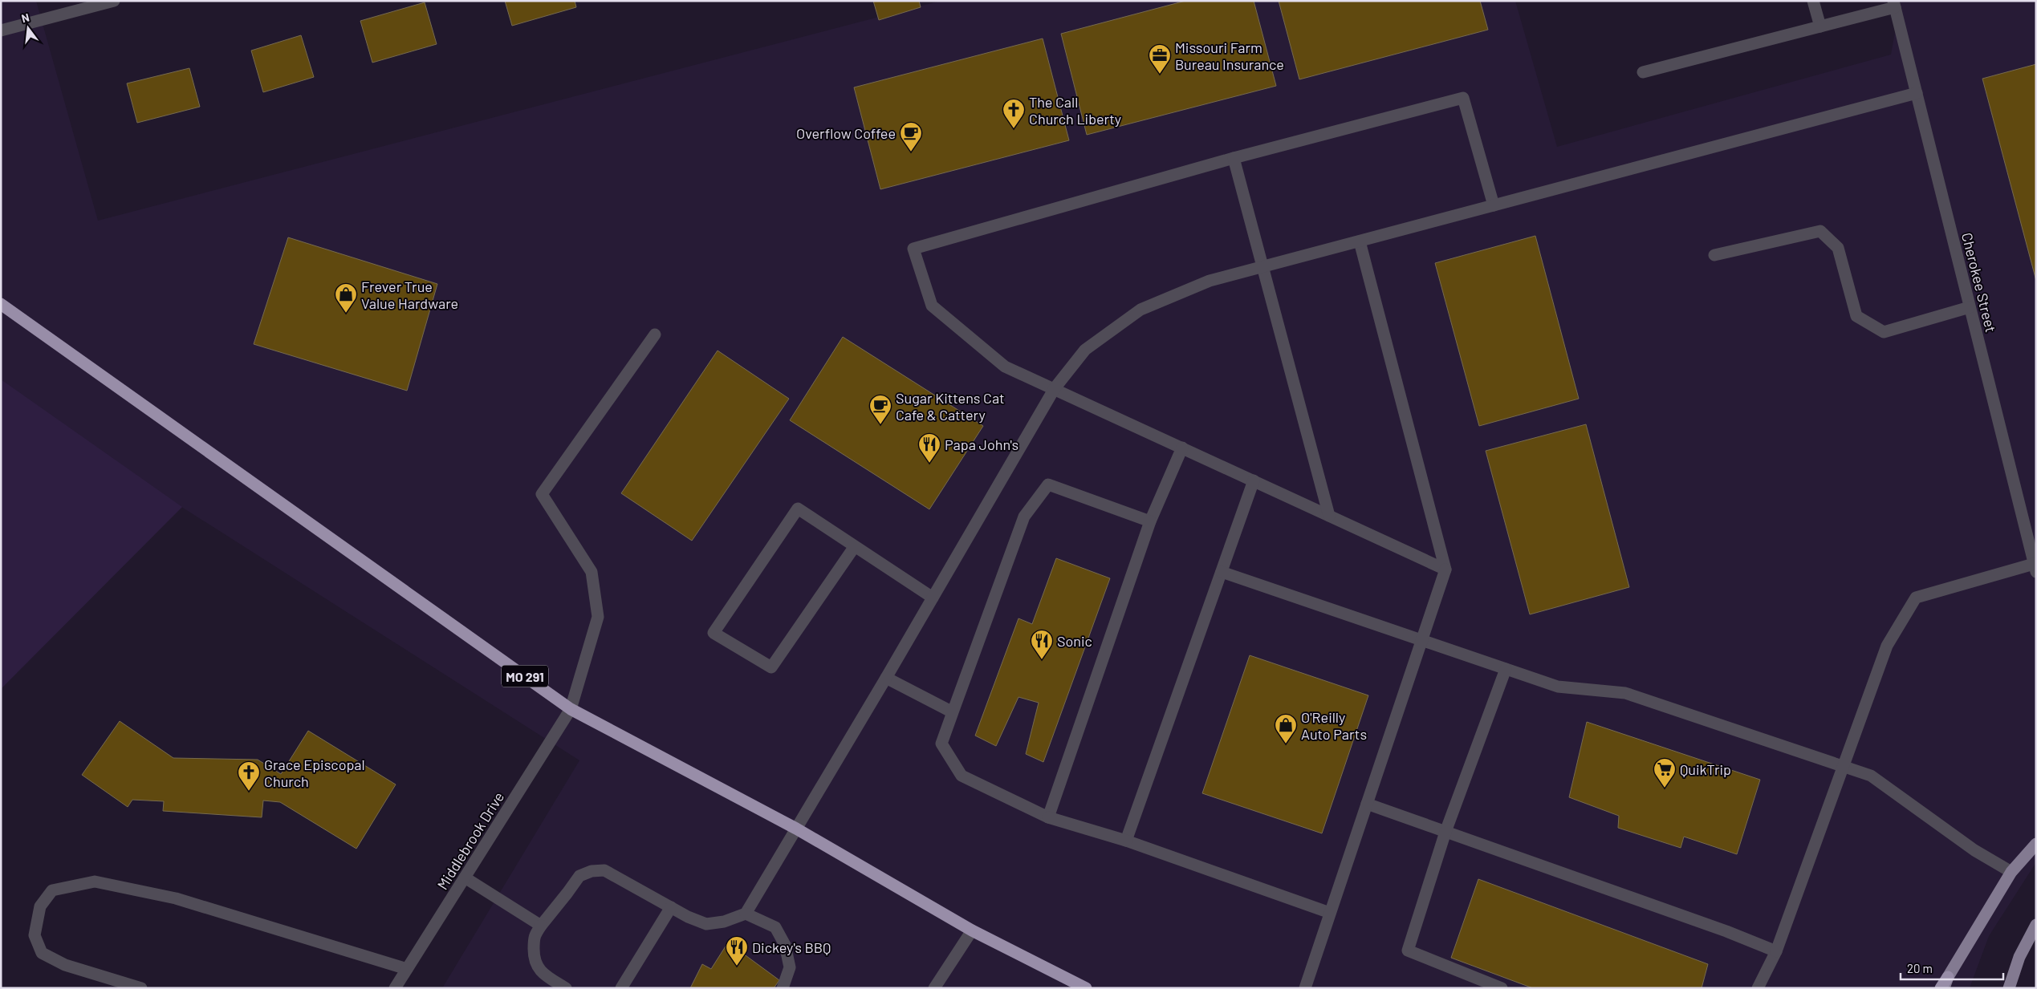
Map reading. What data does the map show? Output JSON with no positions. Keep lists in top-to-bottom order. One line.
{"streets":{"highway":["MO 291"],"street":["Cherokee Street","Middlebrook Drive"]},"crossings":[["MO 291","Middlebrook Drive"]],"places":{"office":["Missouri Farm Bureau Insurance"],"church":["The Call Church Liberty","Grace Episcopal Church"],"cafe":["Overflow Coffee","Sugar Kittens Cat Cafe & Cattery"],"shop":["Frever True Value Hardware","O'Reilly Auto Parts"],"restaurant":["Papa John's","Sonic","Dickey's BBQ"],"supermarket":["QuikTrip"]},"scale_bar":"20 m","north":"top"}
